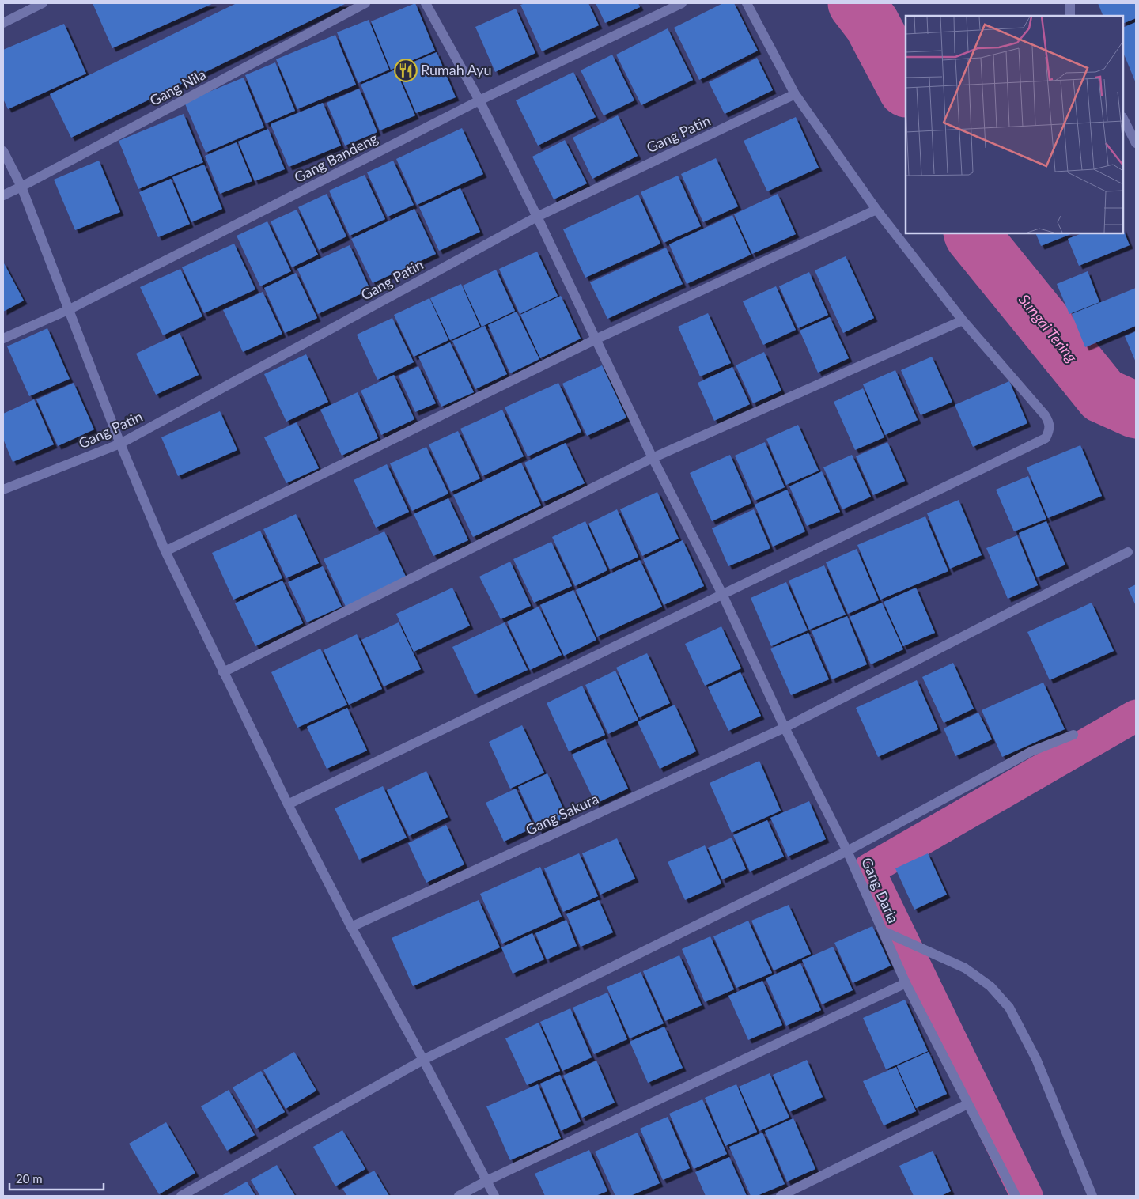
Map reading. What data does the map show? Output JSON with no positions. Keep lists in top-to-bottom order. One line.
{"streets":{"street":["Gang Nila","Gang Patin","Gang Bandeng","Gang Sakura","Gang Daria"]},"crossings":[["Gang Patin","Gang Daria"],["Gang Bandeng","Gang Daria"],["Gang Sakura","Gang Daria"]],"water":["Sungai Tering"],"places":{"restaurant":["Rumah Ayu"]},"scale_bar":"20 m"}
